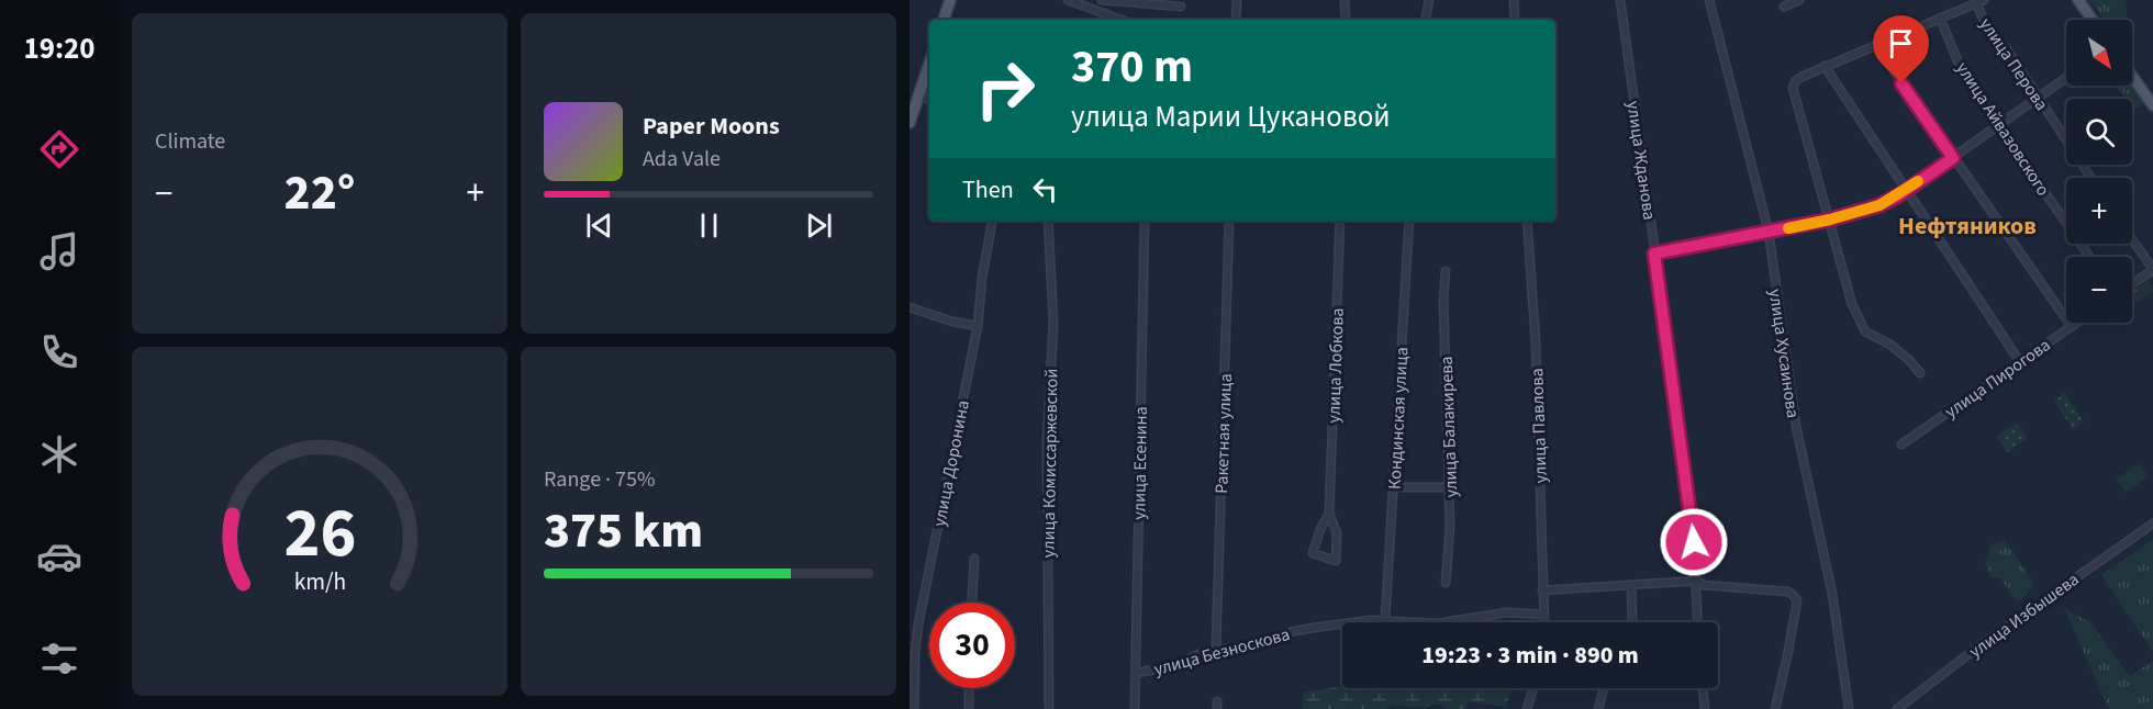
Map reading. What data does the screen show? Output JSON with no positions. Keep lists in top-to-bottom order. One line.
{"streets":{"street":["улица Перова","улица Айвазовского","улица Жданова","улица Хусаинова","улица Лобкова","улица Пирогова","Кондинская улица","улица Павлова","улица Балакирева","Ракетная улица","улица Доронина","улица Комиссаржевской","улица Есенина","улица Избышева","улица Безноскова"]},"crossings":[["Кондинская улица","улица Безноскова"],["улица Павлова","улица Безноскова"],["Ракетная улица","улица Безноскова"],["улица Есенина","улица Безноскова"]],"districts":["Нефтяников"],"north":"bottom right","page":{"tabs":"19:20","tile":["Climate",["Range · 75%","375 km"]],"map_buttons":["+","−"],"turn":["370 m","улица Марии Цукановой"],"song":["Paper Moons","Ada Vale"],"then":"Then","heat":["−","22°","+"],"limit":"30","trip":"19:23 · 3 min · 890 m","gauge":["26","km/h"]}}
